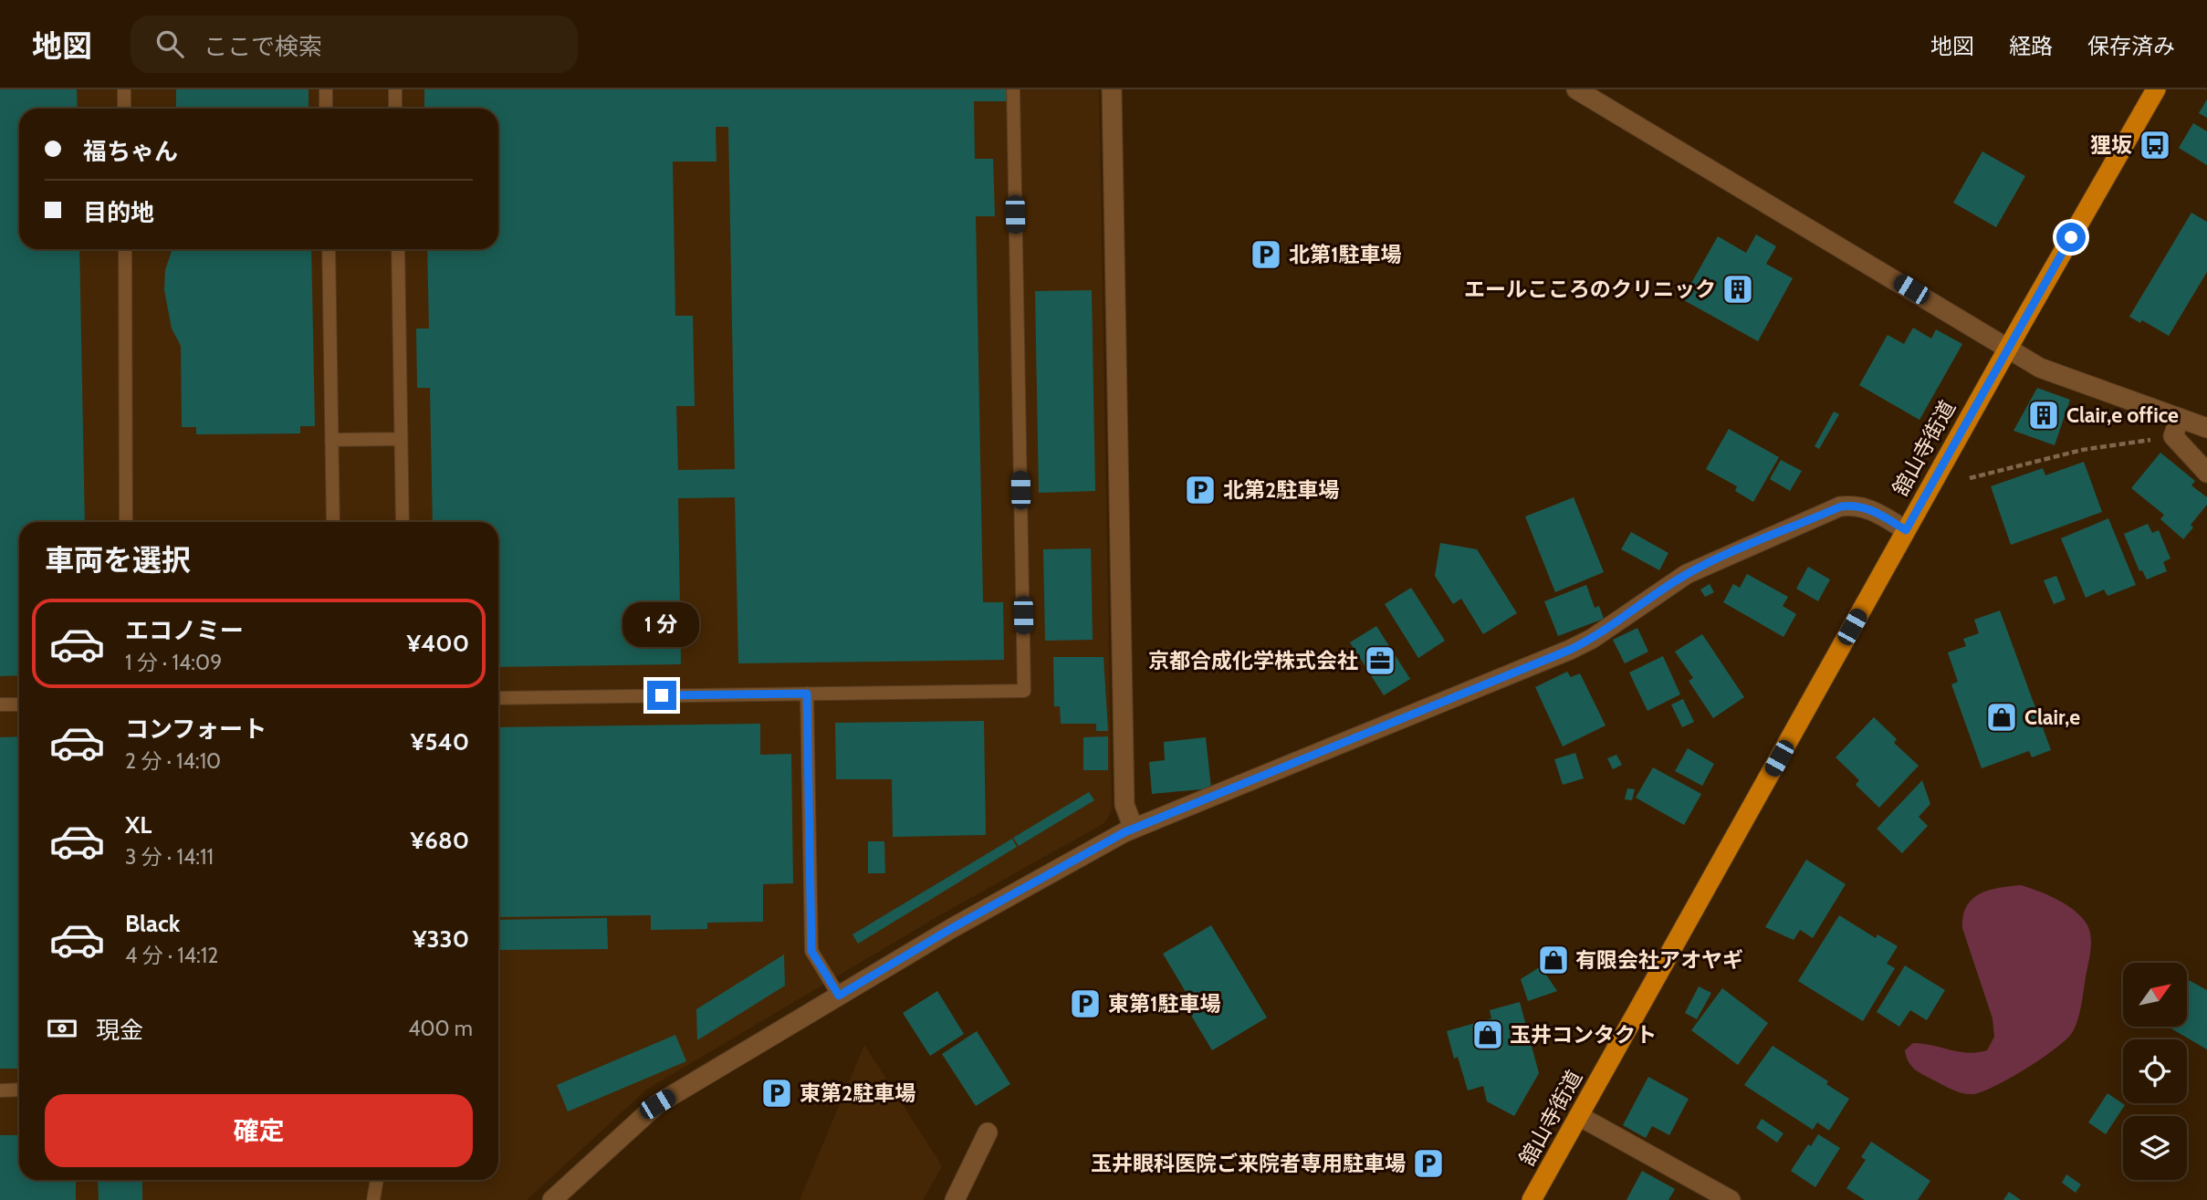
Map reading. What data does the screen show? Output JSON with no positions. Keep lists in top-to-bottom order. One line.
{"streets":{"main road":["舘山寺街道"]},"places":{"bus stop":["狸坂"],"parking":["北第1駐車場","北第2駐車場","東第1駐車場","東第2駐車場","玉井眼科医院ご来院者専用駐車場"],"building":["エールこころのクリニック","Clair,e office"],"office":["京都合成化学株式会社"],"shop":["Clair,e","有限会社アオヤギ","玉井コンタクト"]},"north":"top right","page":{"header":"地図","search":"ここで検索","nav":["地図","経路","保存済み"],"banner":["福ちゃん","目的地"],"heading":"車両を選択","list":[{"name":"エコノミー","note":"1 分 · 14:09","value":"¥400"},{"name":"コンフォート","note":"2 分 · 14:10","value":"¥540"},{"name":"XL","note":"3 分 · 14:11","value":"¥680"},{"name":"Black","note":"4 分 · 14:12","value":"¥330"}],"bubble":"1 分","pay":["現金","400 m"],"buttons":"確定"}}
